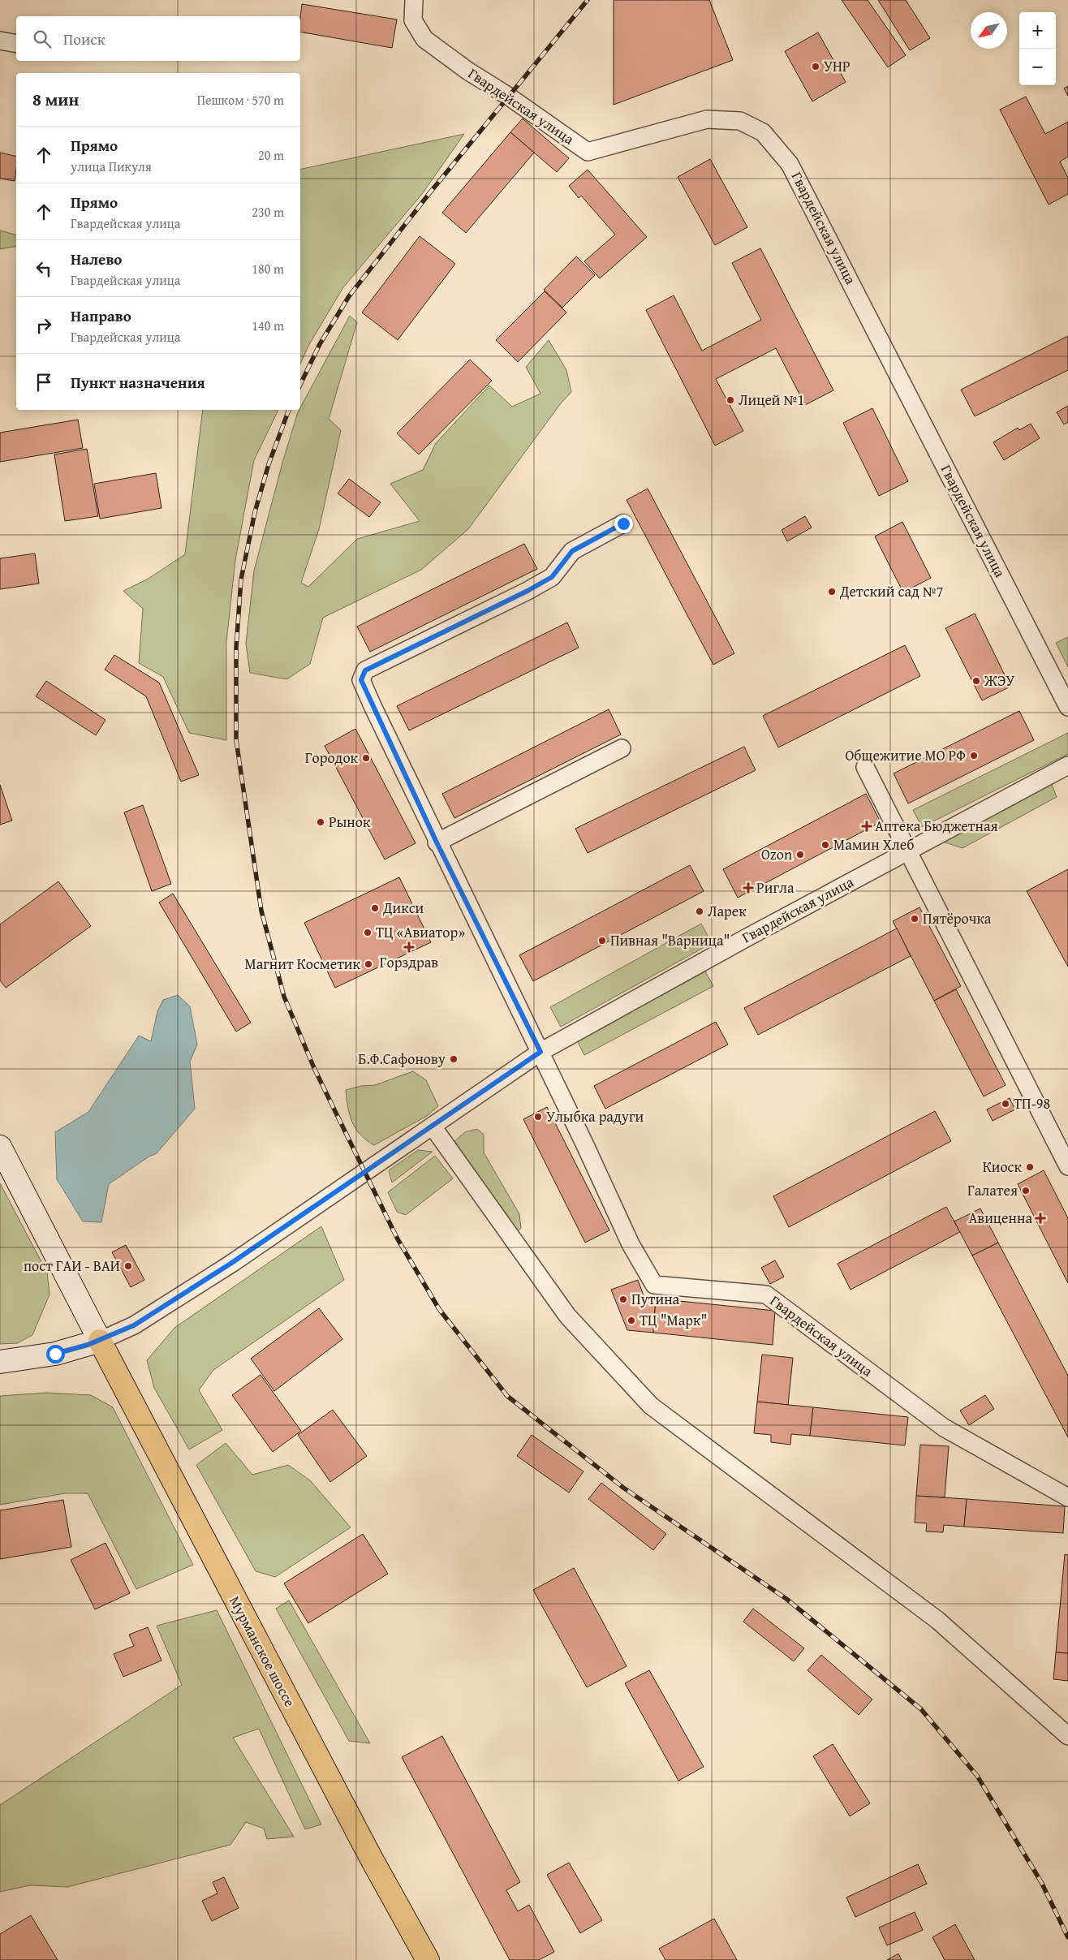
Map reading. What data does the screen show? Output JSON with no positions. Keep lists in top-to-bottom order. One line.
{"streets":{"main road":["Мурманское шоссе"],"street":["Гвардейская улица"]},"crossings":[["Гвардейская улица","Мурманское шоссе"]],"places":{"other":["УНР","Лицей №1","Детский сад №7","ЖЭУ","Общежитие МО РФ","Городок","Рынок","Мамин Хлеб","Ozon","Дикси","Ларек","Пятёрочка","ТЦ «Авиатор»","Пивная \"Варница\"","Магнит Косметик","Б.Ф.Сафонову","ТП-98","Улыбка радуги","Киоск","Галатея","пост ГАИ - ВАИ","Путина","ТЦ \"Марк\""],"health":["Аптека Бюджетная","Ригла","Горздрав","Авиценна"]},"north":"bottom left","page":{"map_buttons":["+","−"],"search":"Поиск","heading":["8 мин","Пешком · 570 m"],"list":[["Прямо","улица Пикуля","20 m"],["Прямо","Гвардейская улица","230 m"],["Налево","Гвардейская улица","180 m"],["Направо","Гвардейская улица","140 m"],"Пункт назначения"]}}
